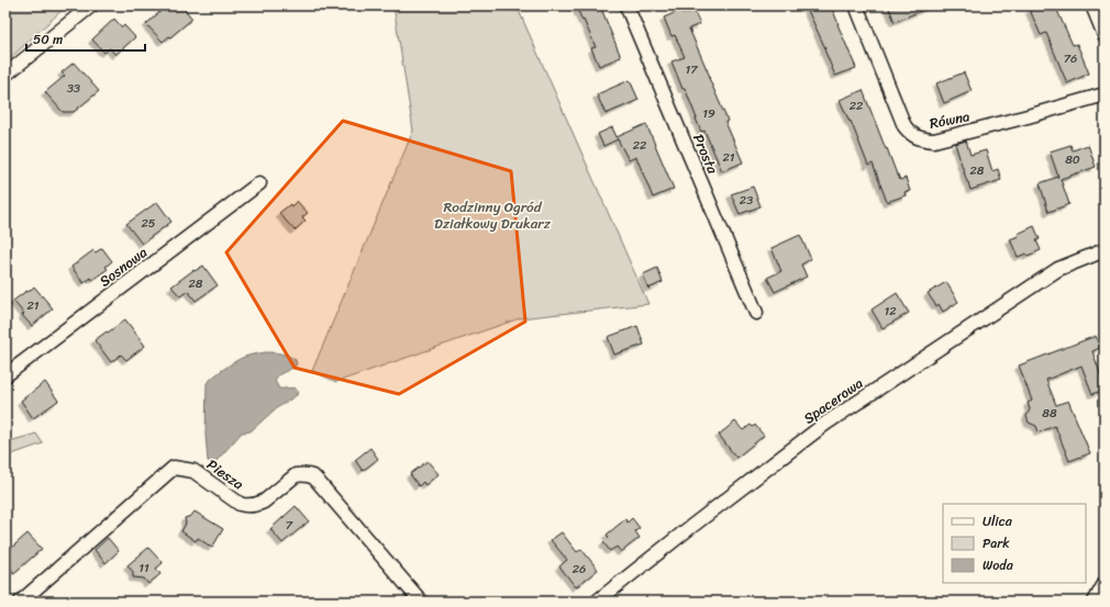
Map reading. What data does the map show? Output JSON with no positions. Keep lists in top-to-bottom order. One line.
{"streets":{"street":["Równa","Prosta","Sosnowa","Spacerowa","Piesza"]},"parks":["Rodzinny Ogród Działkowy Drukarz"],"house_numbers":["76","17","33","22","19","22","21","80","28","23","25","28","21","12","88","7","11","26"],"legend":["Ulica","Park","Woda"],"scale_bar":"50 m"}
